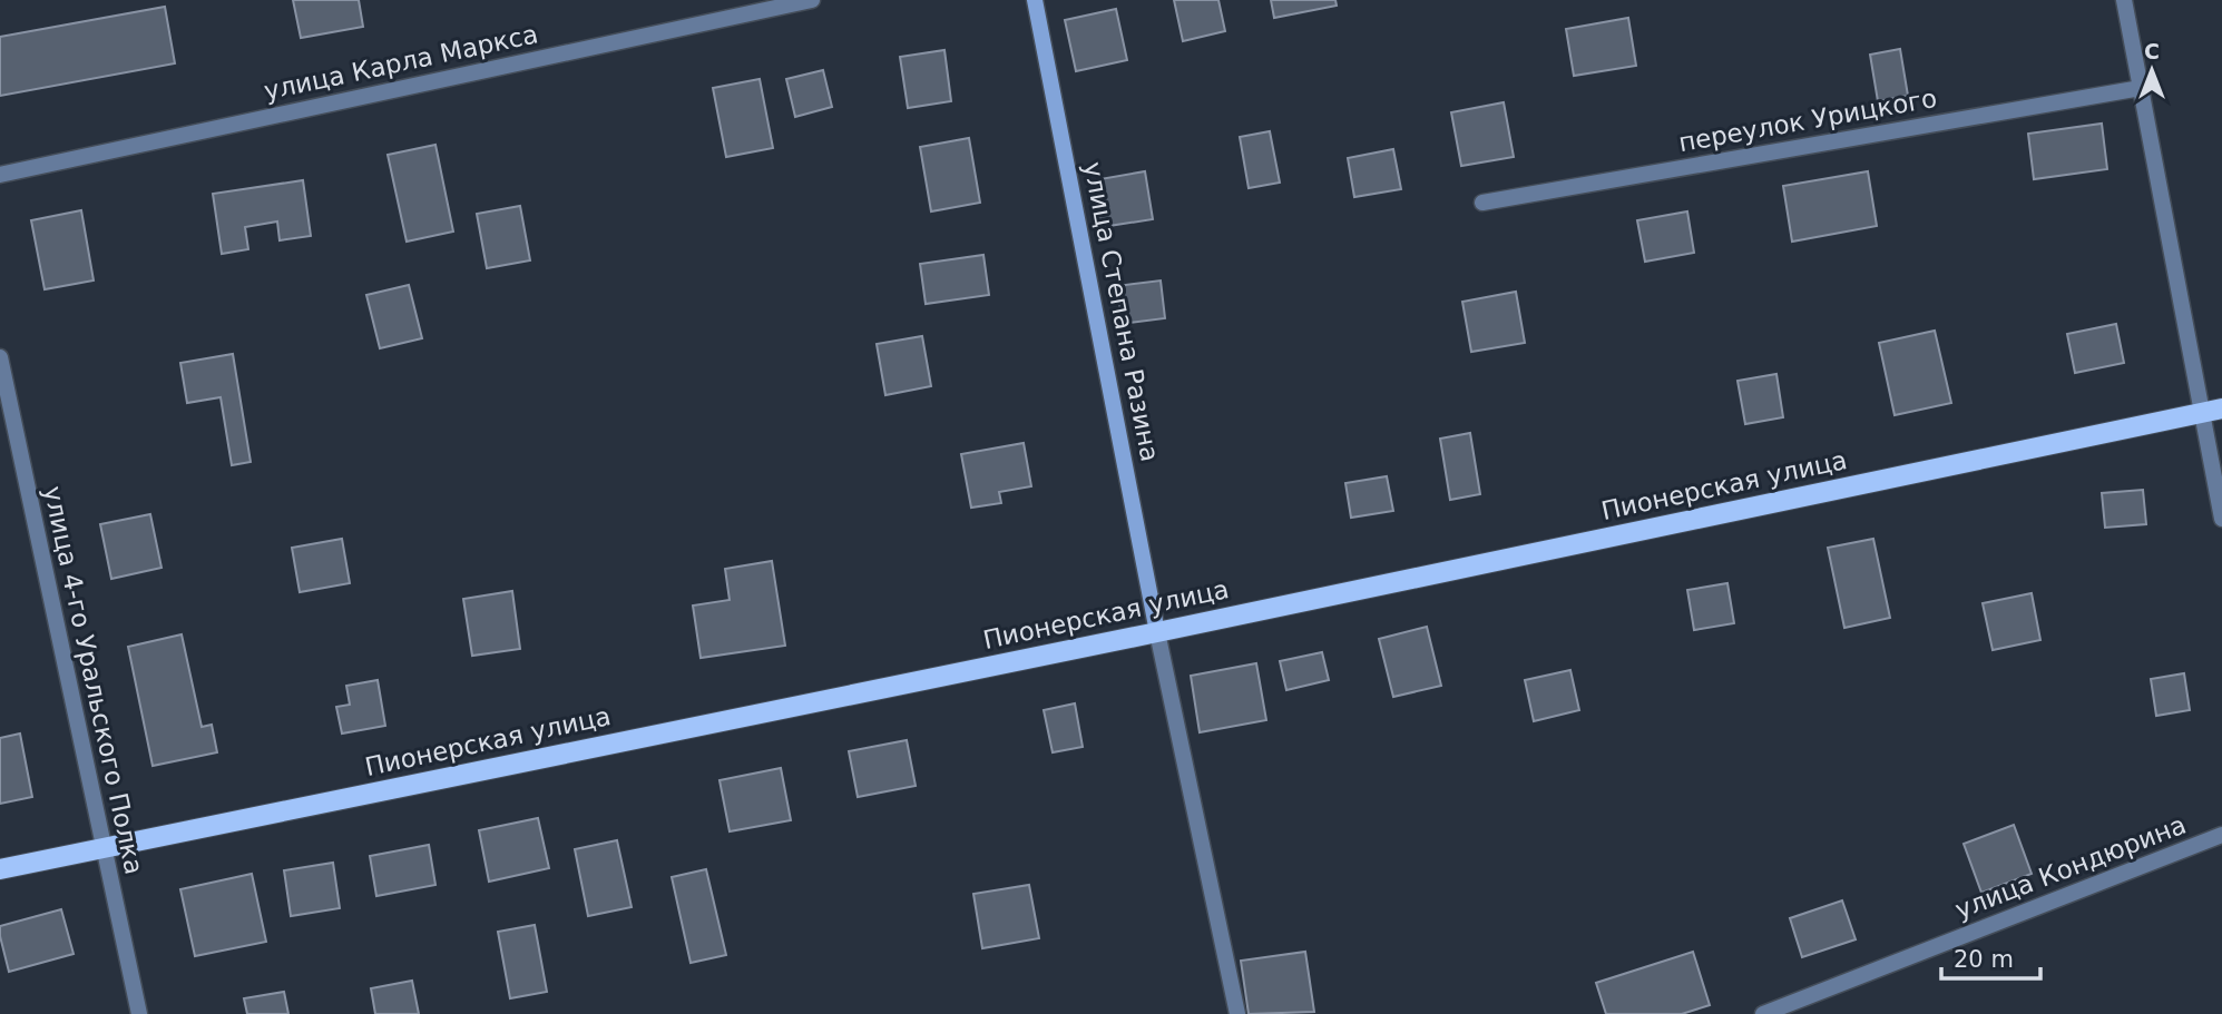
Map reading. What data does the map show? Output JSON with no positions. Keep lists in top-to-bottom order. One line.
{"streets":{"main road":["улица Степана Разина","Пионерская улица"],"street":["улица Карла Маркса","переулок Урицкого","улица 4-го Уральского Полка","улица Кондюрина"]},"crossings":[["улица Степана Разина","Пионерская улица"],["Пионерская улица","улица 4-го Уральского Полка"]],"scale_bar":"20 m","north":"top"}
